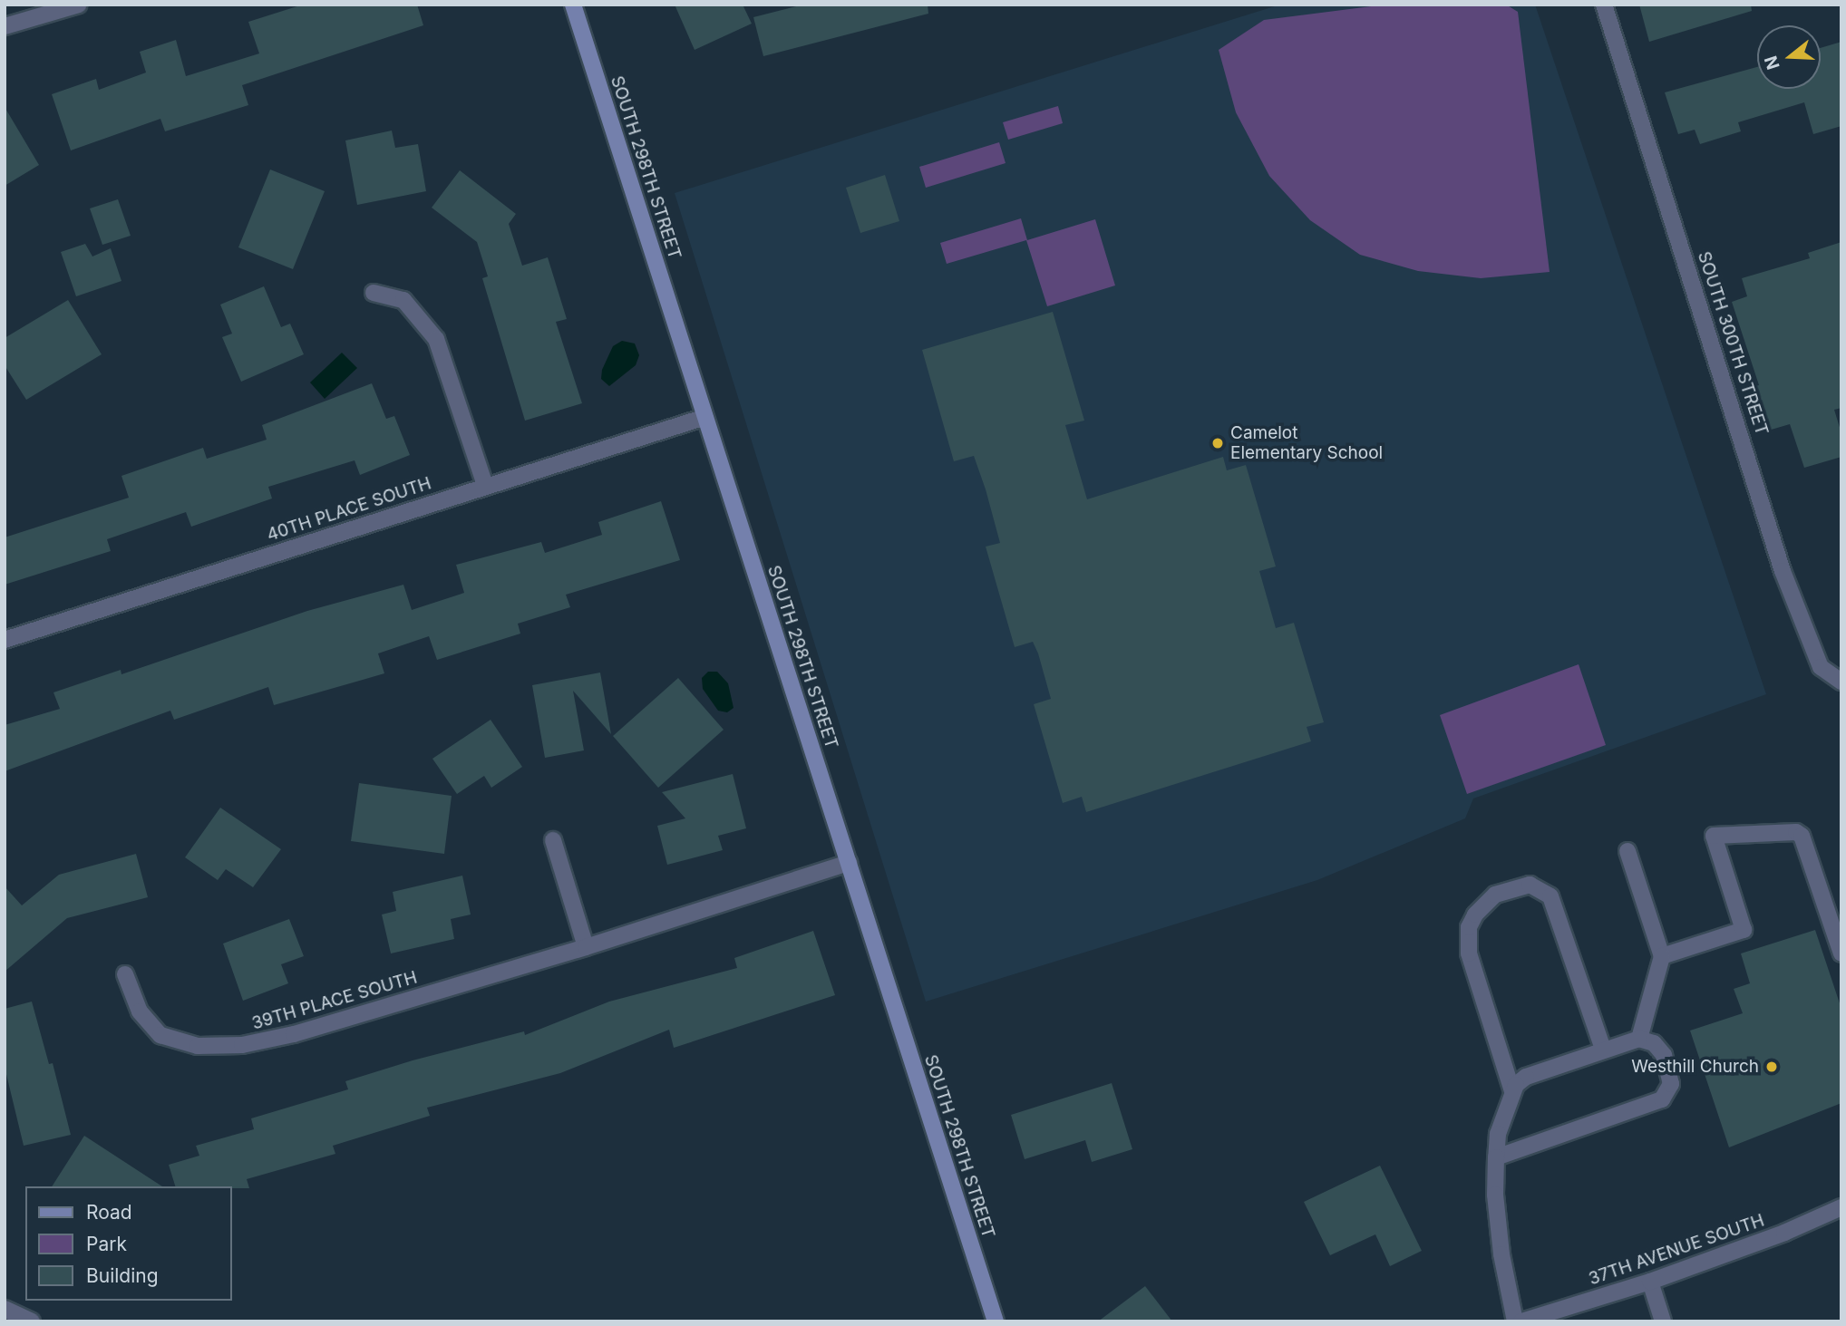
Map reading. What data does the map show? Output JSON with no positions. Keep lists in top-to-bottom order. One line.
{"streets":{"street":["SOUTH 298TH STREET","SOUTH 300TH STREET","40TH PLACE SOUTH","39TH PLACE SOUTH","37TH AVENUE SOUTH"]},"crossings":[["SOUTH 298TH STREET","40TH PLACE SOUTH"],["SOUTH 298TH STREET","39TH PLACE SOUTH"]],"places":["Camelot Elementary School","Westhill Church"],"legend":["Road","Park","Building"],"north":"left"}
